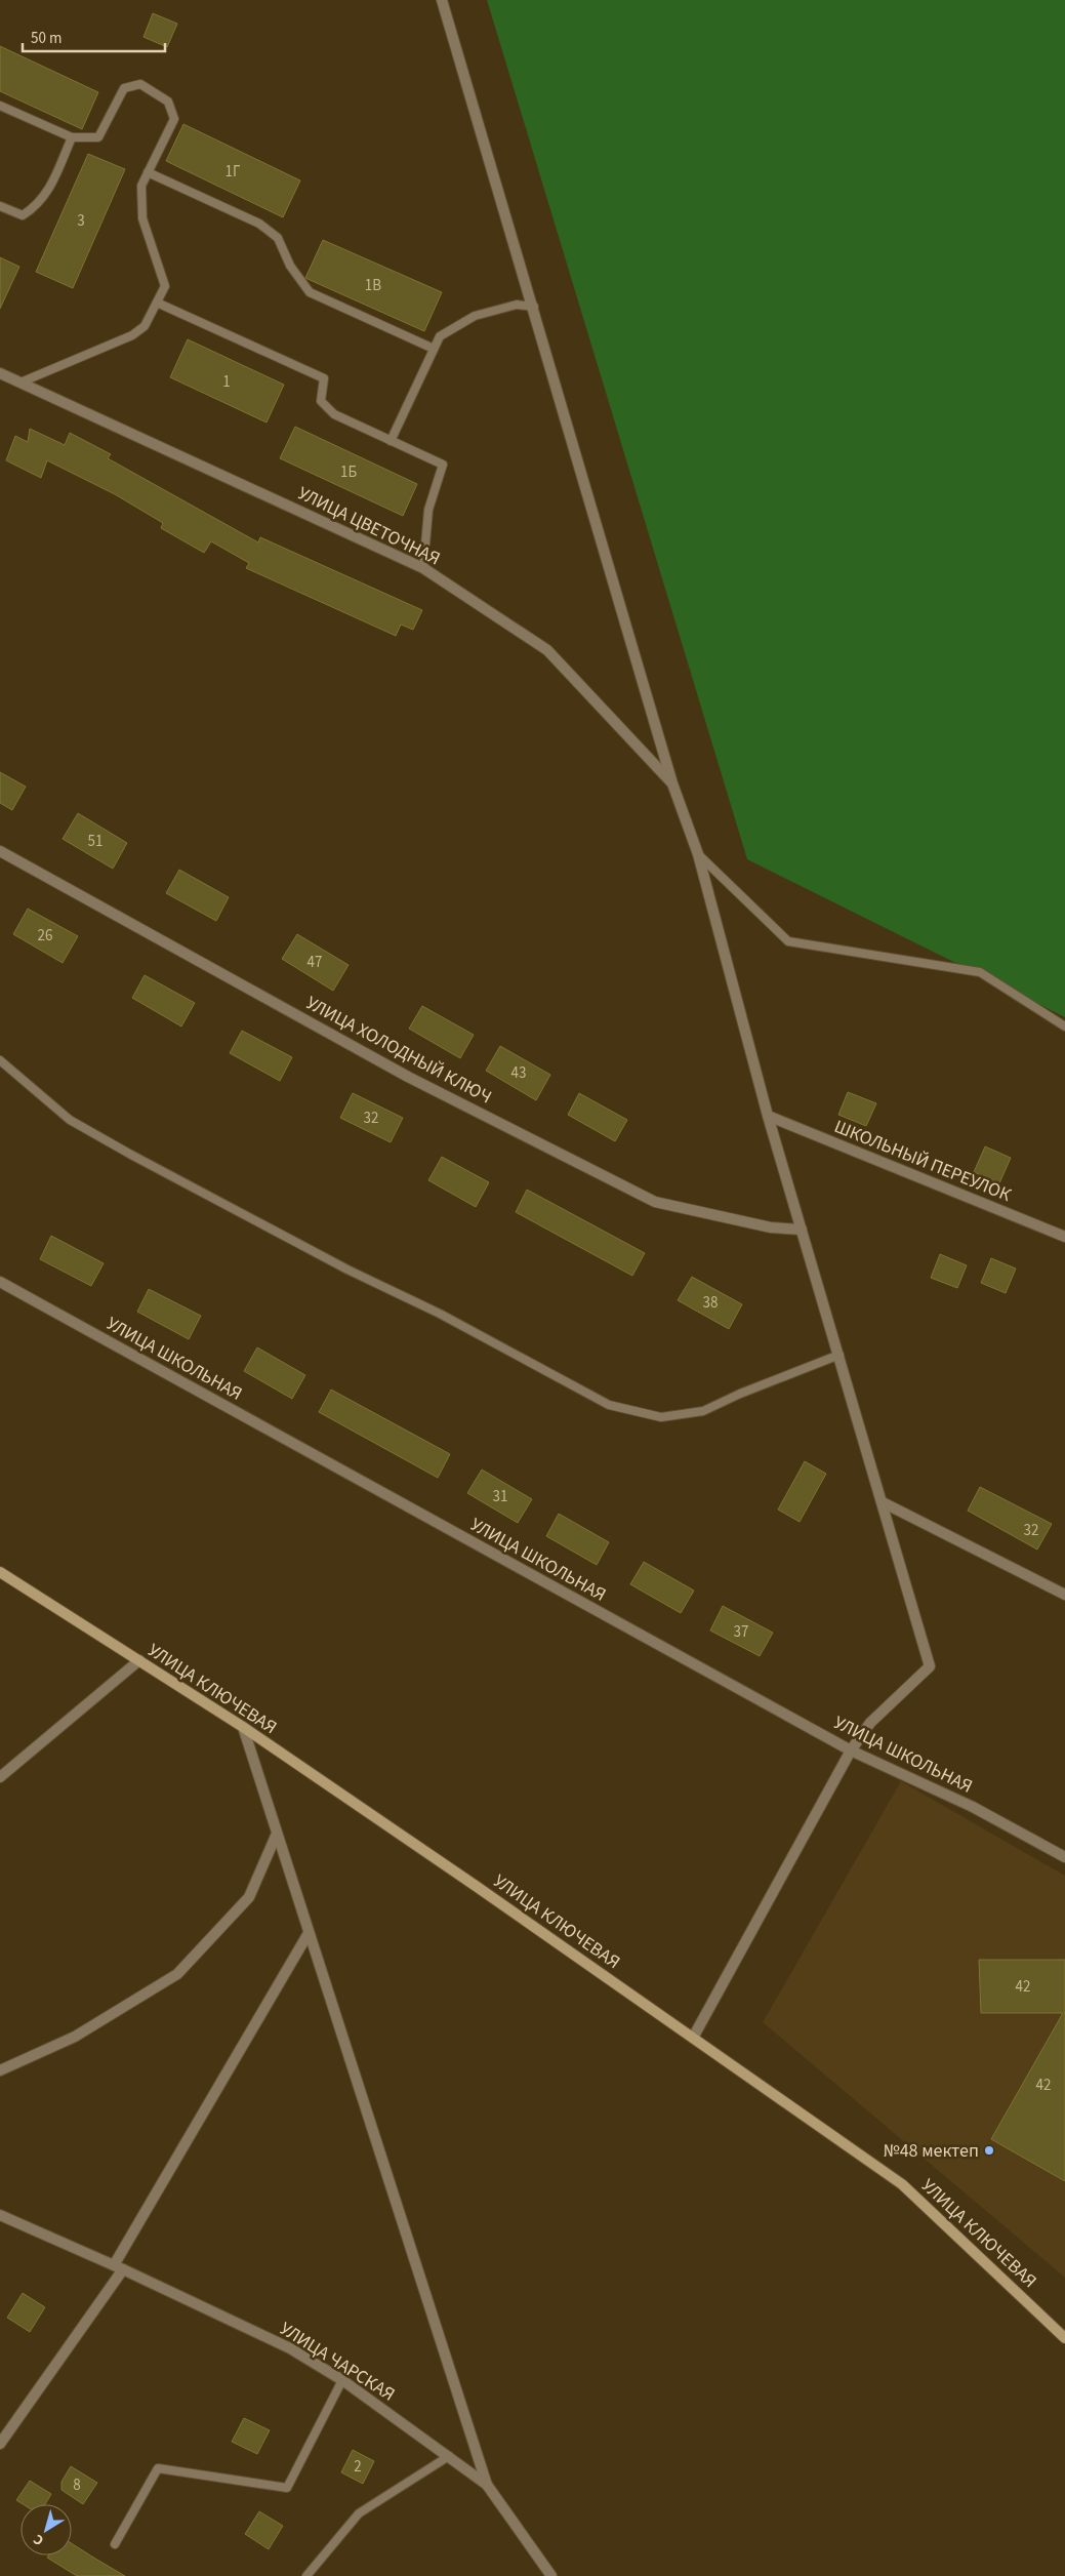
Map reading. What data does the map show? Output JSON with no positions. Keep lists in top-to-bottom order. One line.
{"streets":{"street":["УЛИЦА ЦВЕТОЧНАЯ","УЛИЦА ХОЛОДНЫЙ КЛЮЧ","ШКОЛЬНЫЙ ПЕРЕУЛОК","УЛИЦА ШКОЛЬНАЯ","УЛИЦА КЛЮЧЕВАЯ","УЛИЦА ЧАРСКАЯ"]},"places":["№48 мектеп"],"house_numbers":["1Г","3","1В","1","1Б","51","26","47","43","32","38","31","32","37","42","42","2","8"],"scale_bar":"50 m","north":"bottom left"}
